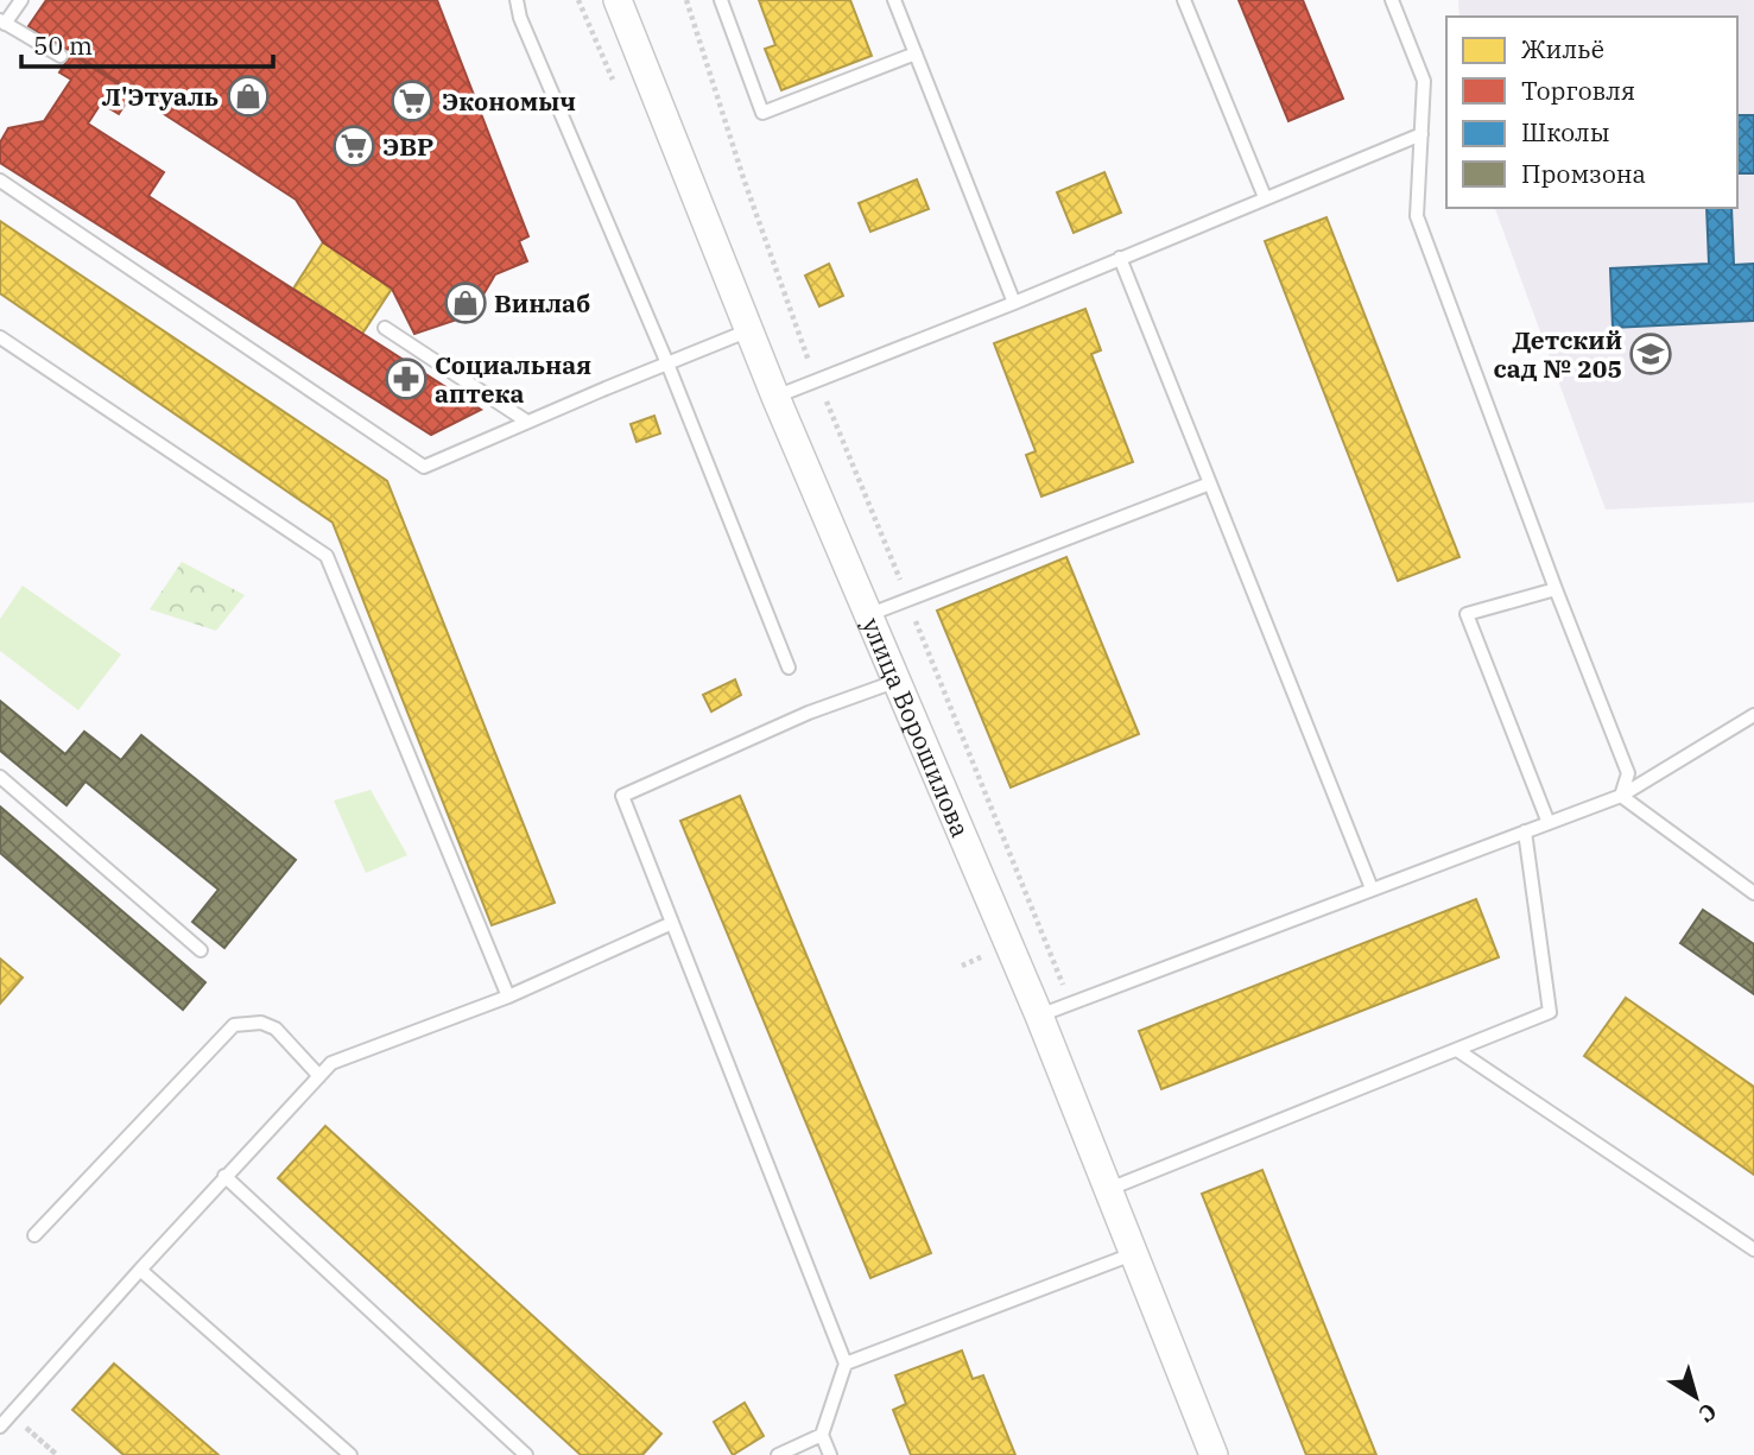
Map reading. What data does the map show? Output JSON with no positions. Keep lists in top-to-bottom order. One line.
{"streets":{"street":["улица Ворошилова"]},"places":{"shop":["Л'Этуаль","Винлаб"],"supermarket":["Экономыч","ЭВР"],"school or university":["Детский сад № 205"],"pharmacy":["Социальная аптека"]},"legend":["Жильё","Торговля","Школы","Промзона"],"scale_bar":"50 m","north":"bottom right"}
